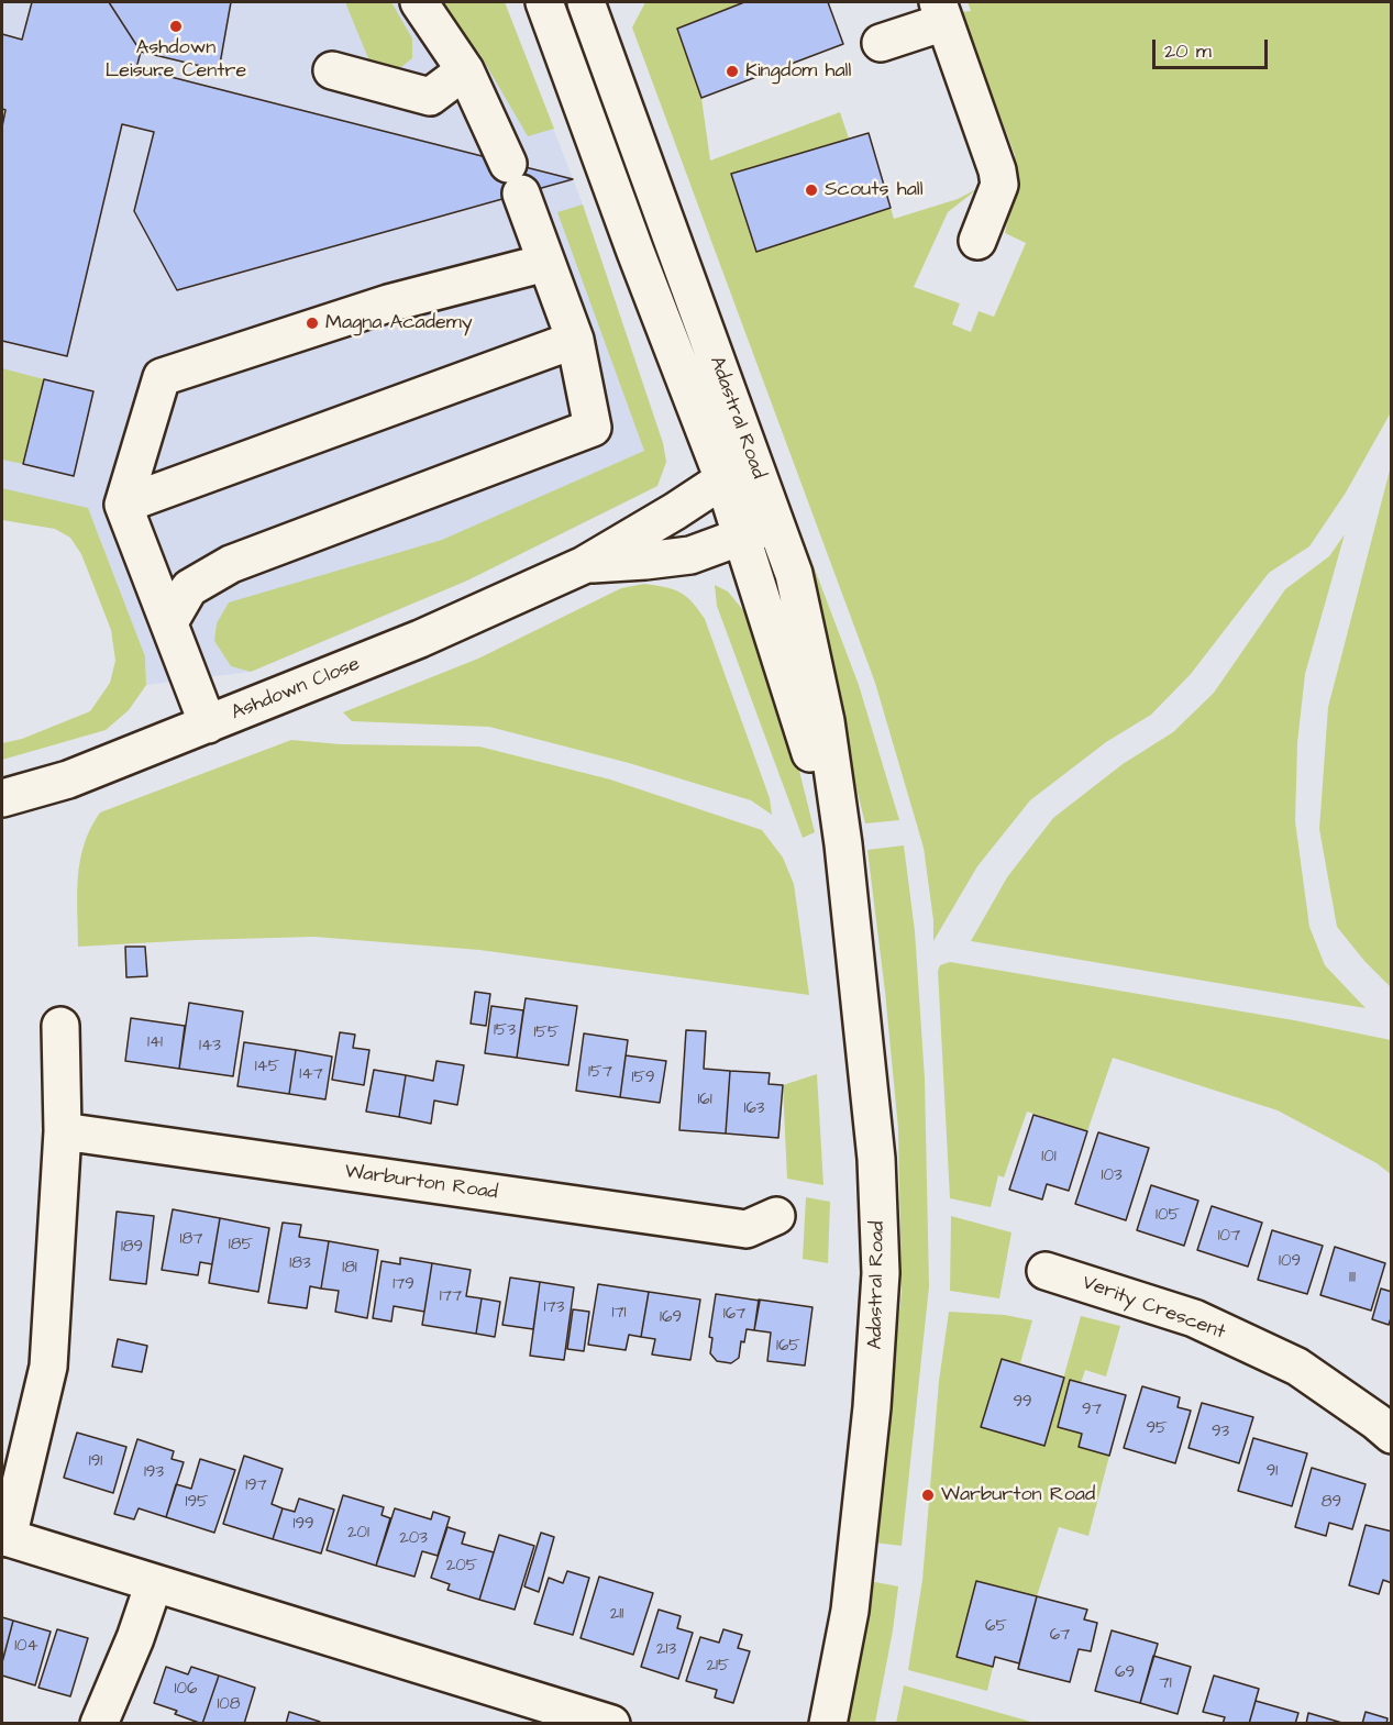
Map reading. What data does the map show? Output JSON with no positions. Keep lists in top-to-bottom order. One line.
{"streets":{"street":["Adastral Road","Ashdown Close","Warburton Road","Verity Crescent"]},"places":["Ashdown Leisure Centre","Kingdom hall","Scouts hall","Magna Academy","Warburton Road"],"house_numbers":["153","155","141","143","145","157","147","159","161","163","101","103","105","107","187","185","189","109","183","181","111","179","177","173","171","167","169","165","99","97","95","93","191","91","193","197","195","89","199","201","203","205","211","65","67","104","213","215","69","71","106","108"],"scale_bar":"20 m"}
